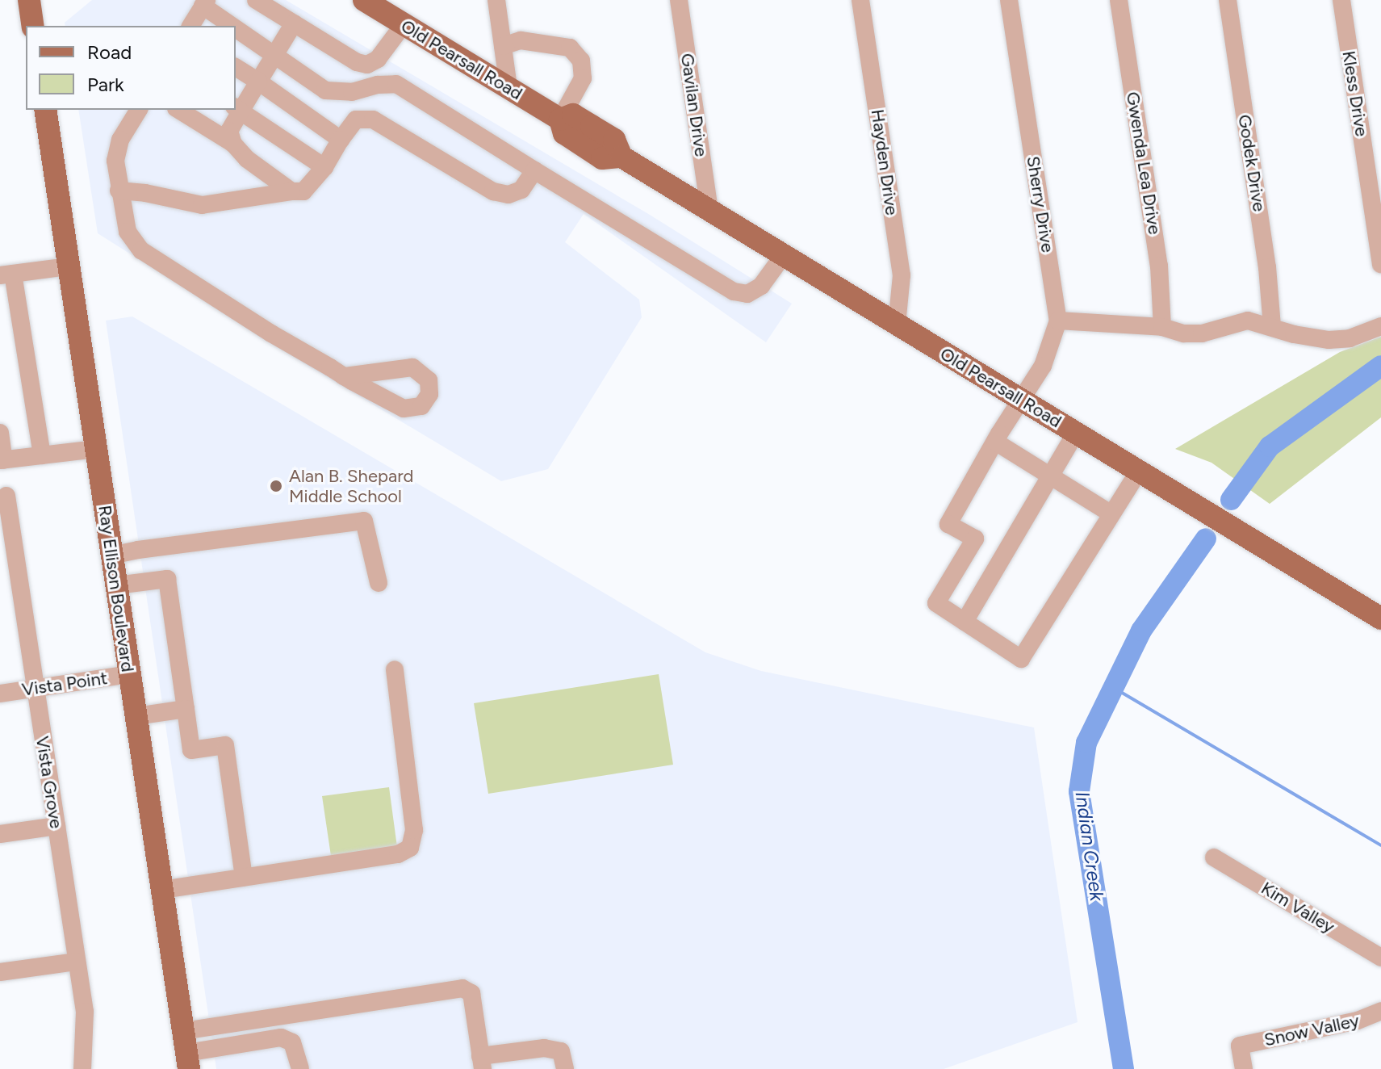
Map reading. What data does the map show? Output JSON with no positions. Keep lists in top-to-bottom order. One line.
{"streets":{"main road":["Old Pearsall Road","Ray Ellison Boulevard"],"street":["Kless Drive","Gavilan Drive","Hayden Drive","Gwenda Lea Drive","Godek Drive","Sherry Drive","Vista Point","Vista Grove","Kim Valley","Snow Valley"]},"crossings":[["Old Pearsall Road","Gavilan Drive"],["Old Pearsall Road","Hayden Drive"],["Old Pearsall Road","Sherry Drive"],["Ray Ellison Boulevard","Vista Point"],["Vista Point","Vista Grove"]],"water":["Indian Creek"],"places":["Alan B. Shepard Middle School"],"legend":["Road","Park"]}
